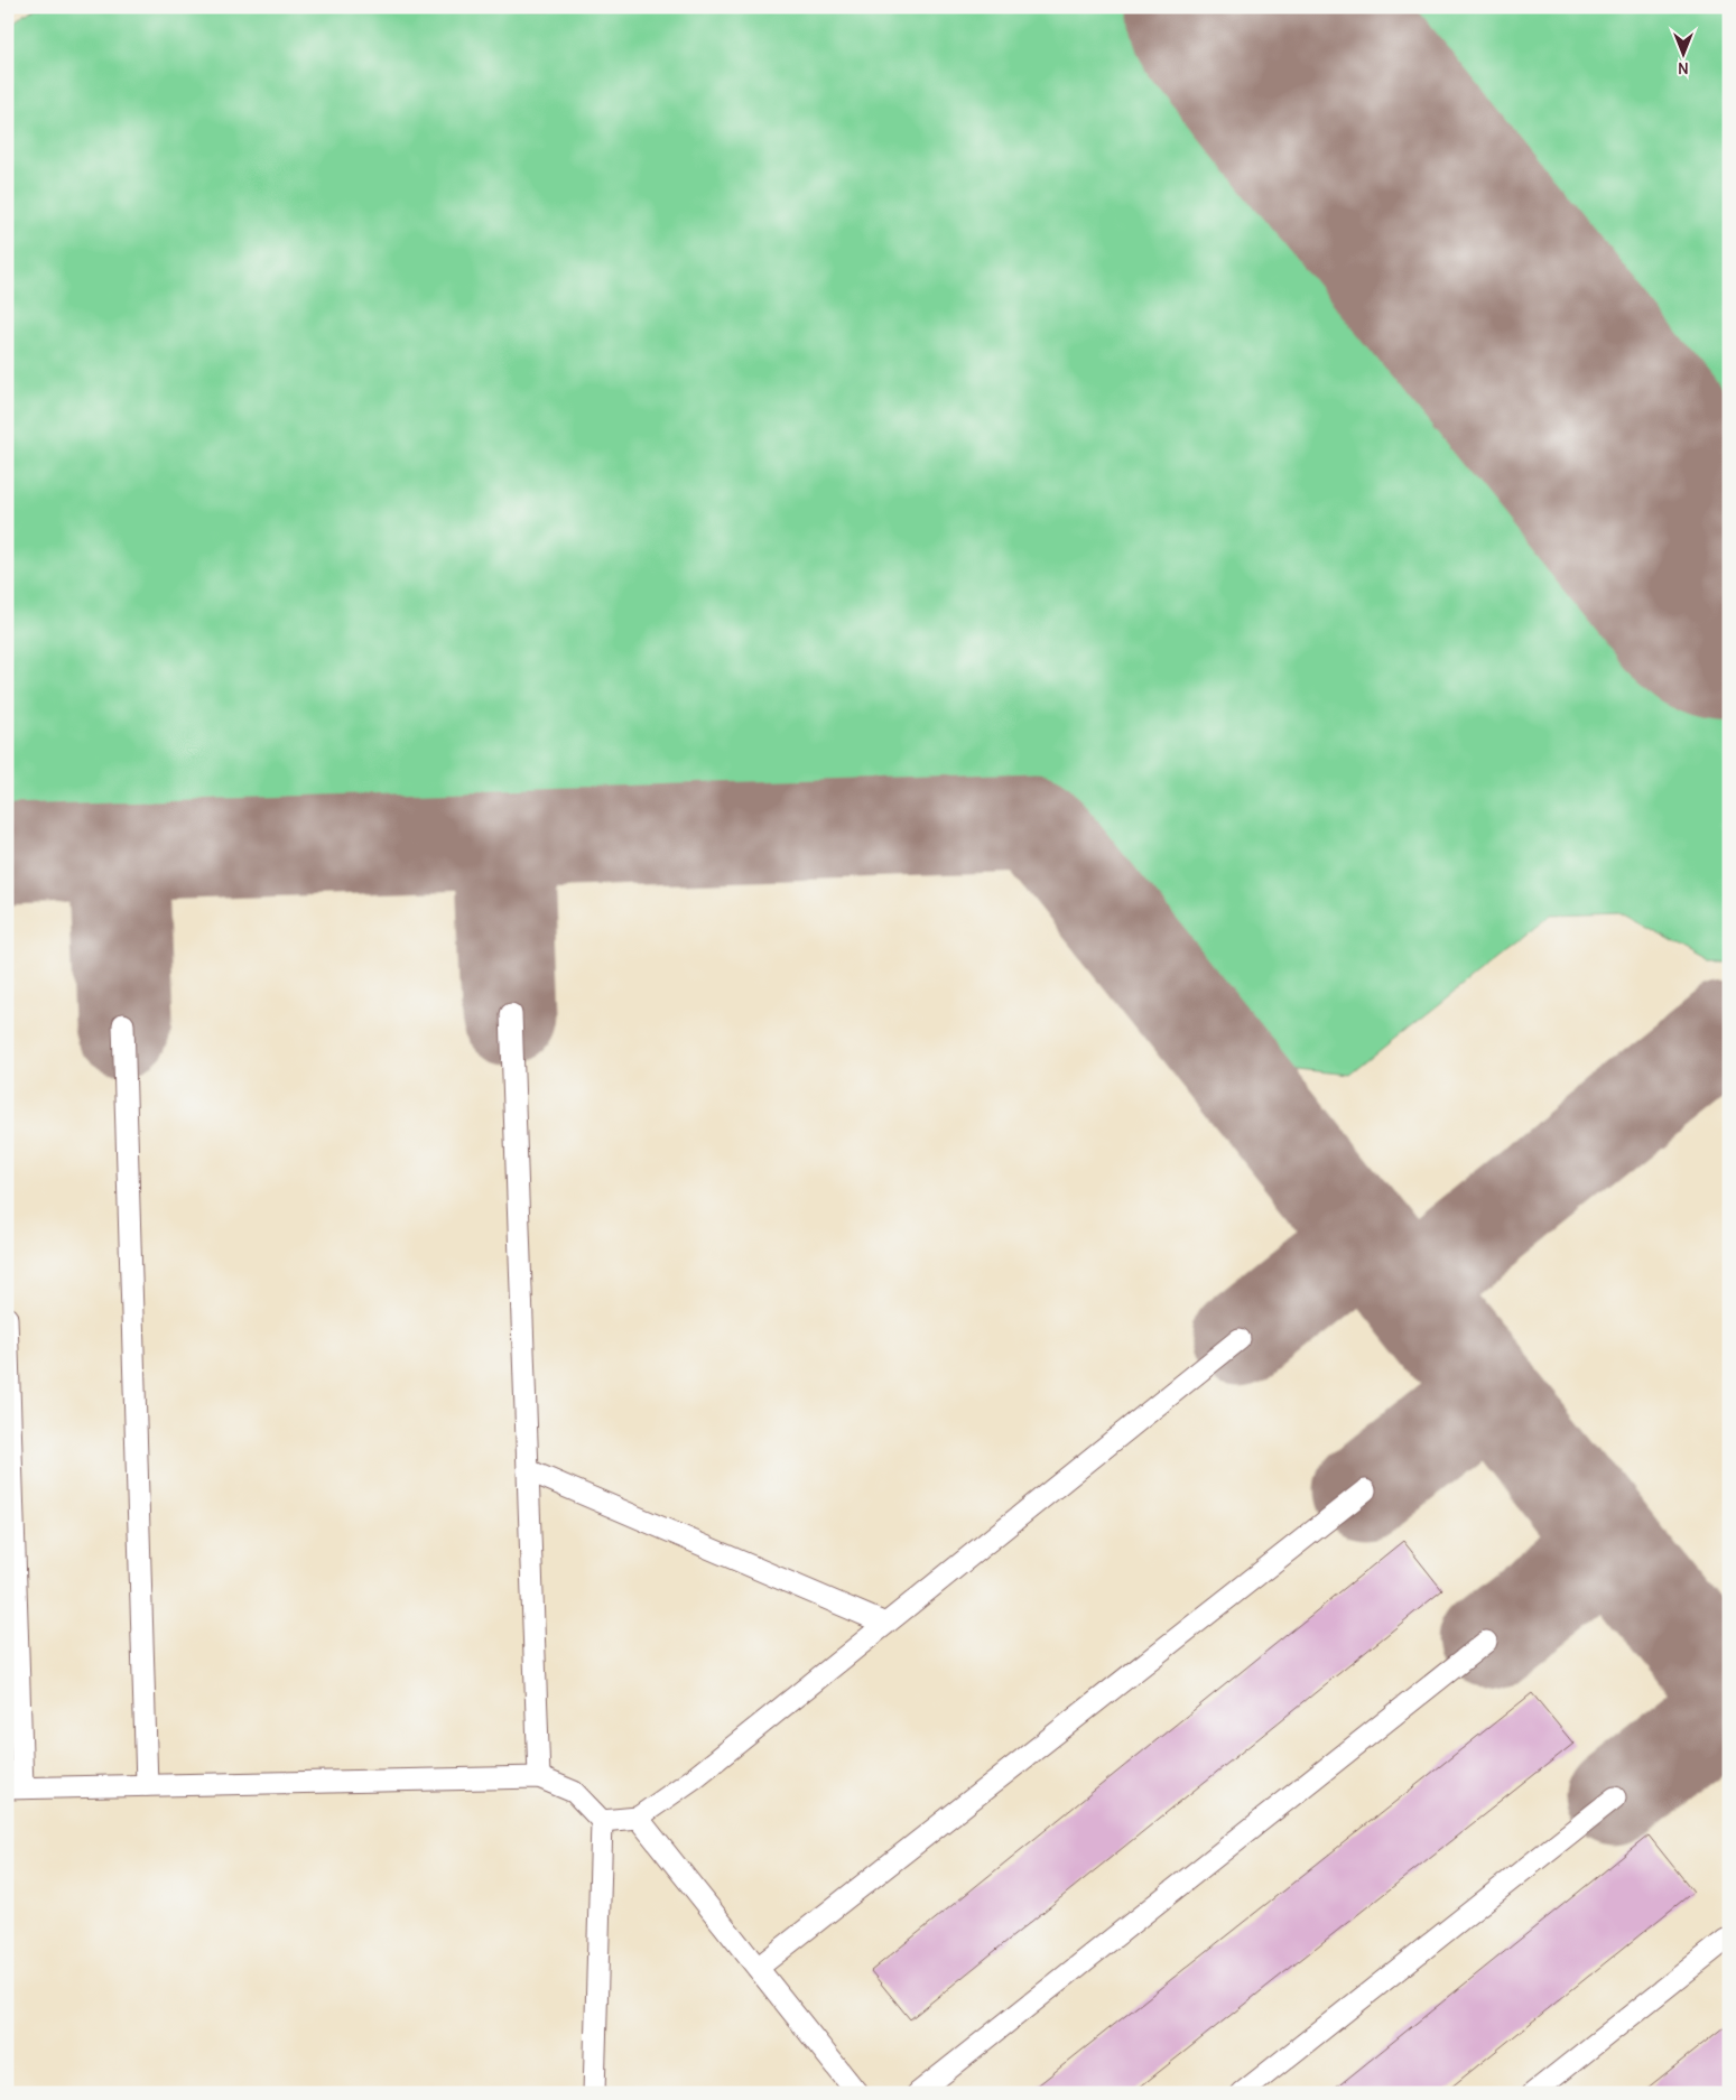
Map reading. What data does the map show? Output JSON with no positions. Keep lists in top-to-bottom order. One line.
{"north":"bottom"}
